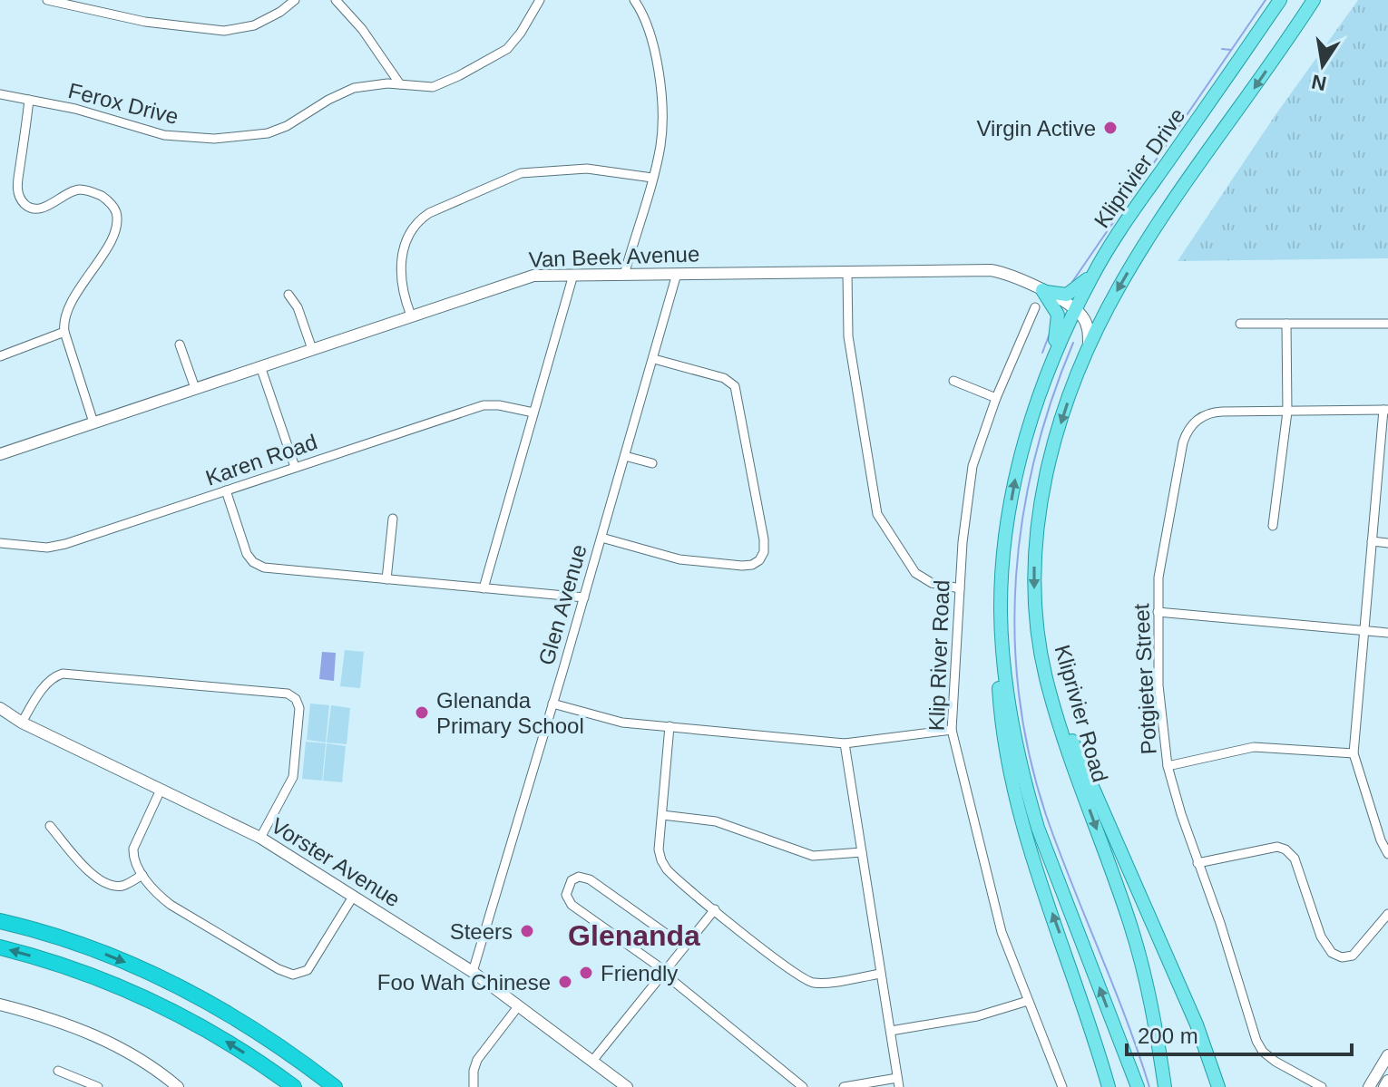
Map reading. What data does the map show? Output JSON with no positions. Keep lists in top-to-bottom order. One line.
{"streets":{"main road":["Kliprivier Drive","Kliprivier Road"],"street":["Ferox Drive","Van Beek Avenue","Karen Road","Glen Avenue","Klip River Road","Potgieter Street","Vorster Avenue"]},"crossings":[["Kliprivier Drive","Van Beek Avenue"],["Van Beek Avenue","Glen Avenue"],["Glen Avenue","Vorster Avenue"]],"districts":["Glenanda"],"places":["Virgin Active","Glenanda Primary School","Steers","Friendly","Foo Wah Chinese"],"scale_bar":"200 m","north":"bottom"}
